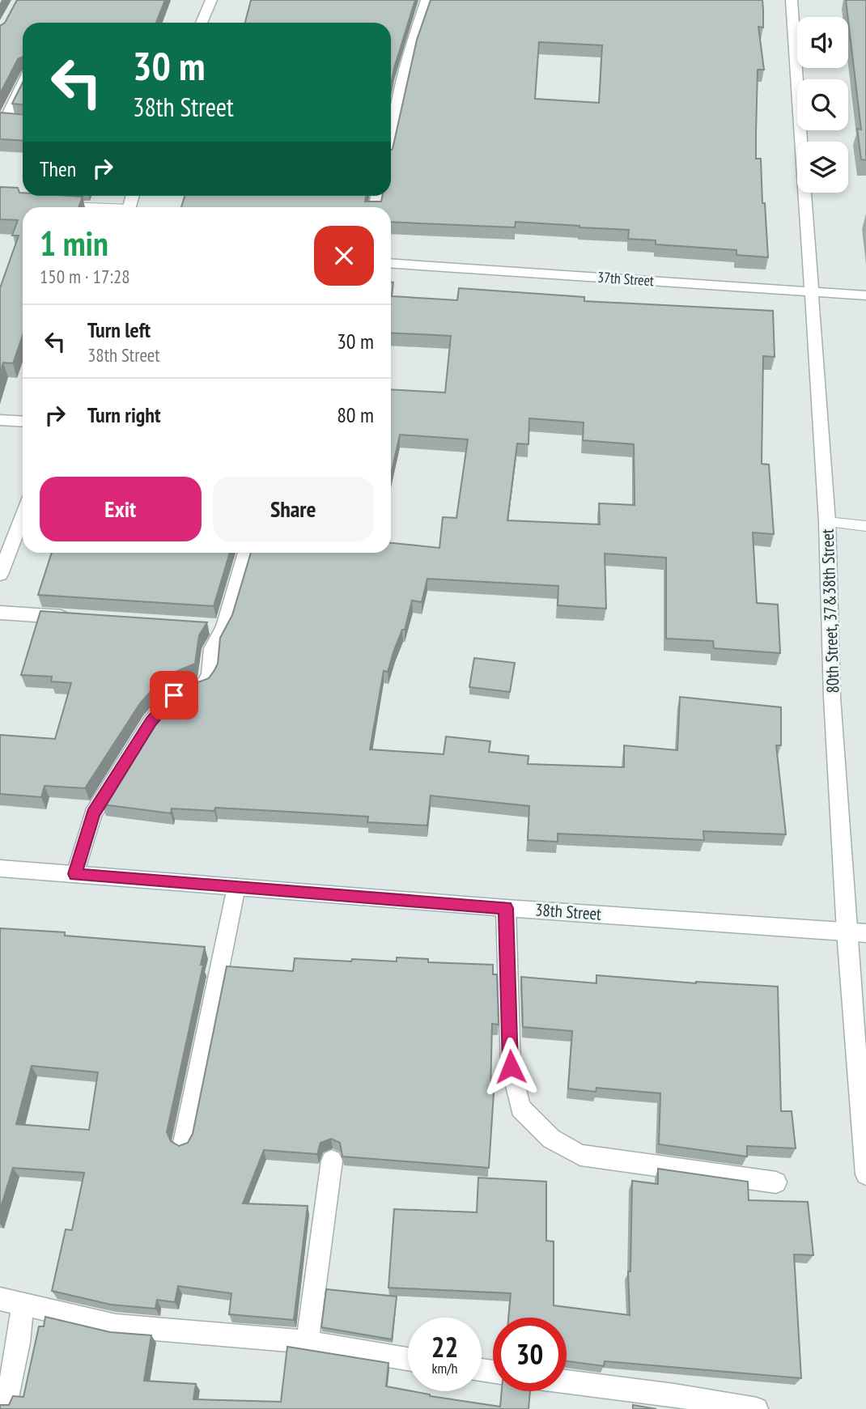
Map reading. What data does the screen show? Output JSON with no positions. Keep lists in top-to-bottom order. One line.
{"streets":{"street":["37th Street","80th Street, 37&38th Street","38th Street"]},"crossings":[["37th Street","80th Street, 37&38th Street"],["80th Street, 37&38th Street","38th Street"]],"page":{"turn":["30 m","38th Street"],"then":"Then","heading":["1 min","150 m · 17:28"],"list":[{"name":"Turn left","note":"38th Street","value":"30 m"},{"name":"Turn right","value":"80 m"}],"buttons":["Exit","Share"],"speed":"22 km/h","limit":"30"}}
